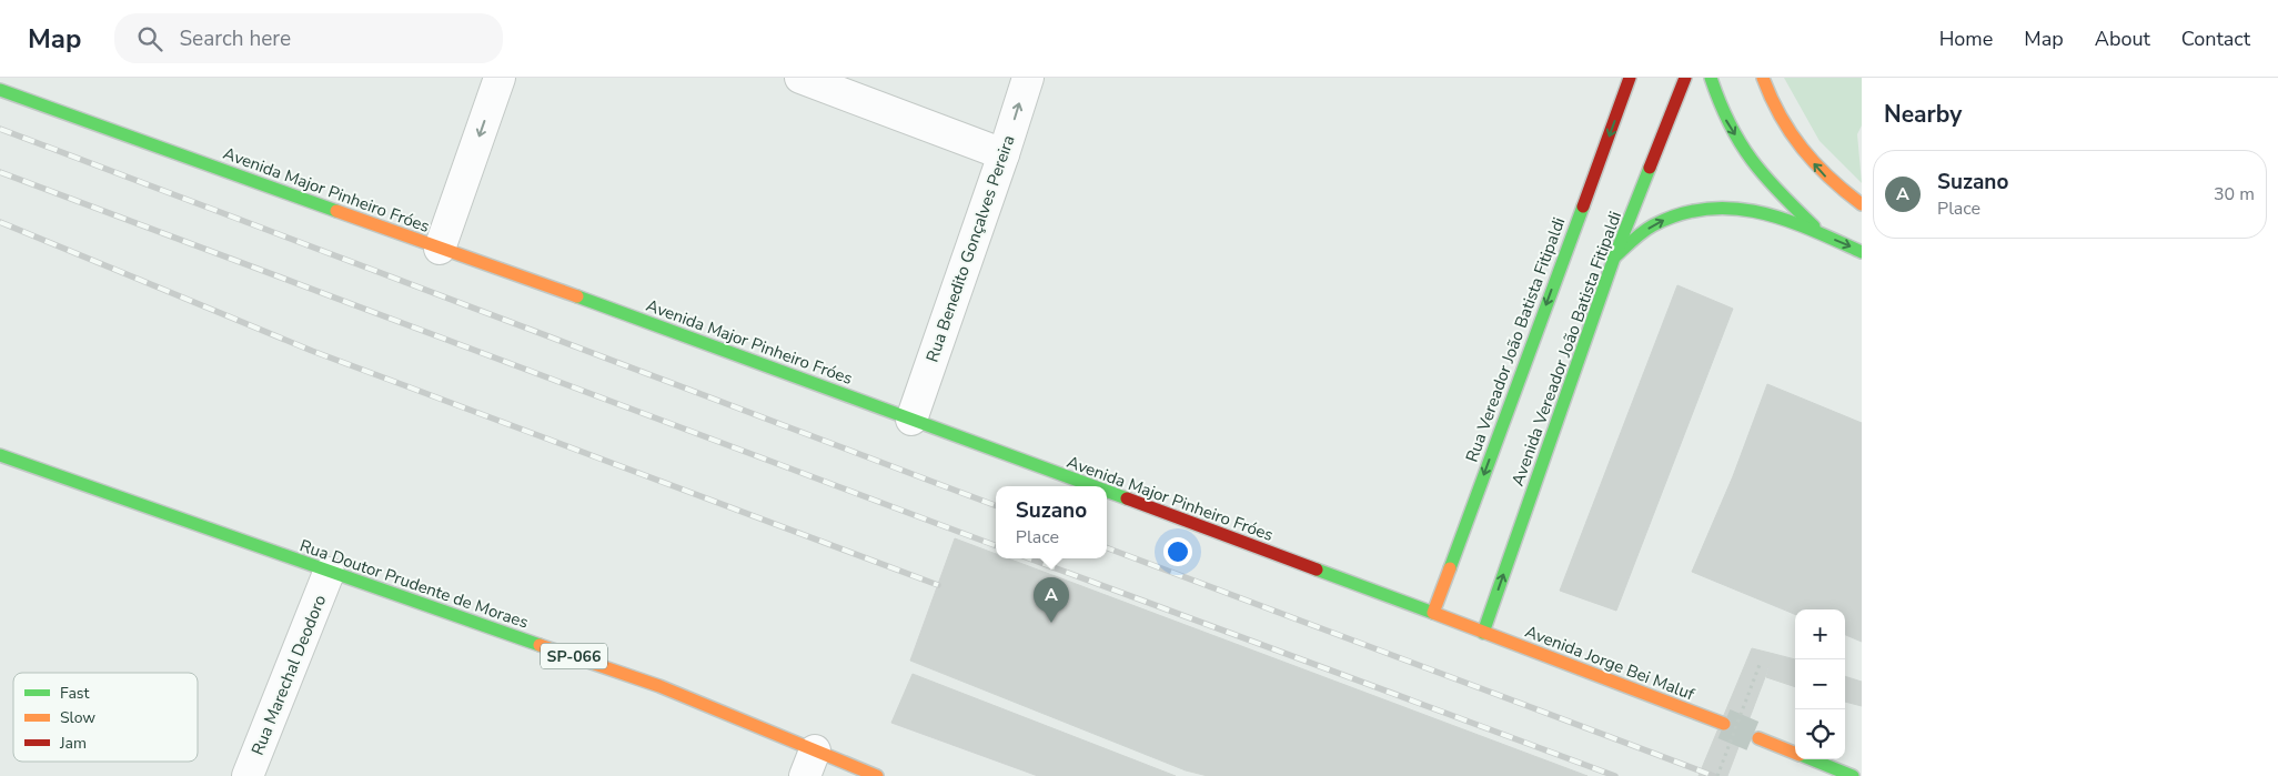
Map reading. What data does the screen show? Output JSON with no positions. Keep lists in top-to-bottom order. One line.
{"streets":{"main road":["Avenida Major Pinheiro Fróes","Rua Vereador João Batista Fitipaldi","Avenida Vereador João Batista Fitipaldi","Rua Doutor Prudente de Moraes","SP-066","Avenida Jorge Bei Maluf"],"street":["Rua Benedito Gonçalves Pereira","Rua Marechal Deodoro"]},"crossings":[["Avenida Major Pinheiro Fróes","Rua Benedito Gonçalves Pereira"],["Avenida Major Pinheiro Fróes","Rua Vereador João Batista Fitipaldi"],["Avenida Major Pinheiro Fróes","Avenida Vereador João Batista Fitipaldi"],["Avenida Major Pinheiro Fróes","Avenida Jorge Bei Maluf"],["Avenida Vereador João Batista Fitipaldi","Avenida Jorge Bei Maluf"],["Rua Doutor Prudente de Moraes","Rua Marechal Deodoro"]],"one_way":["Rua Vereador João Batista Fitipaldi","Avenida Vereador João Batista Fitipaldi"],"legend":["Fast","Slow","Jam"],"page":{"header":"Map","search":"Search here","nav":["Home","Map","About","Contact"],"heading":"Nearby","list":[{"mark":"A","name":"Suzano","note":"Place","value":"30 m"}],"popup":["Suzano","Place"],"pins":"A","map_buttons":["+","−"]}}
